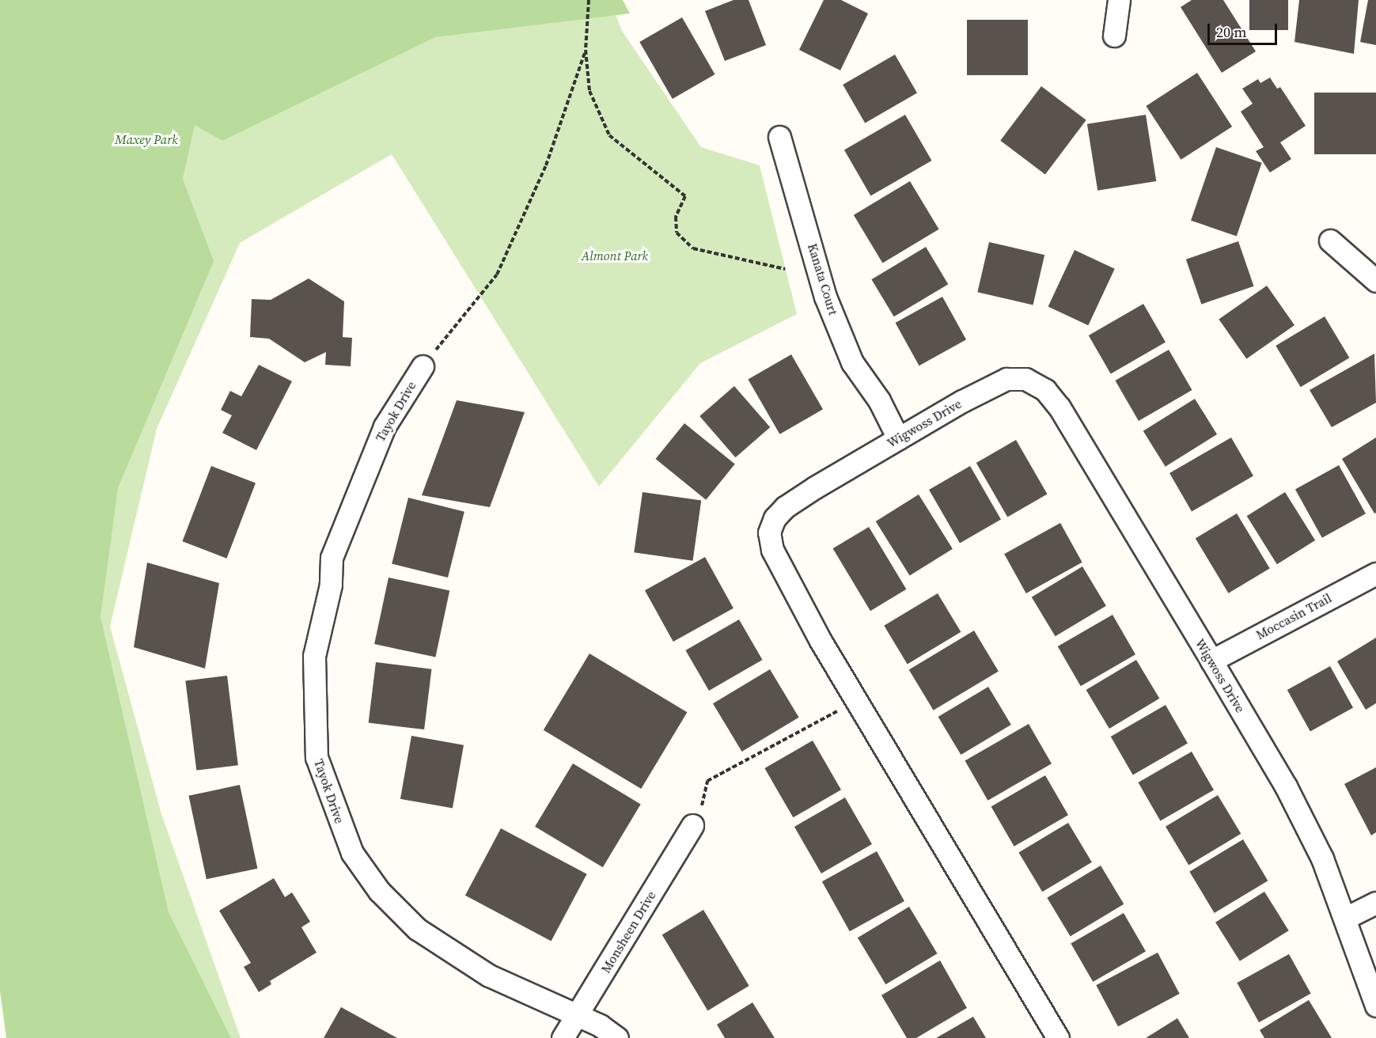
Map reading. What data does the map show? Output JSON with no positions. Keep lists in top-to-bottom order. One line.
{"streets":{"street":["Kanata Court","Tayok Drive","Wigwoss Drive","Moccasin Trail","Monsheen Drive"]},"crossings":[["Kanata Court","Wigwoss Drive"],["Tayok Drive","Monsheen Drive"],["Wigwoss Drive","Moccasin Trail"]],"parks":["Maxey Park","Almont Park"],"scale_bar":"20 m"}
